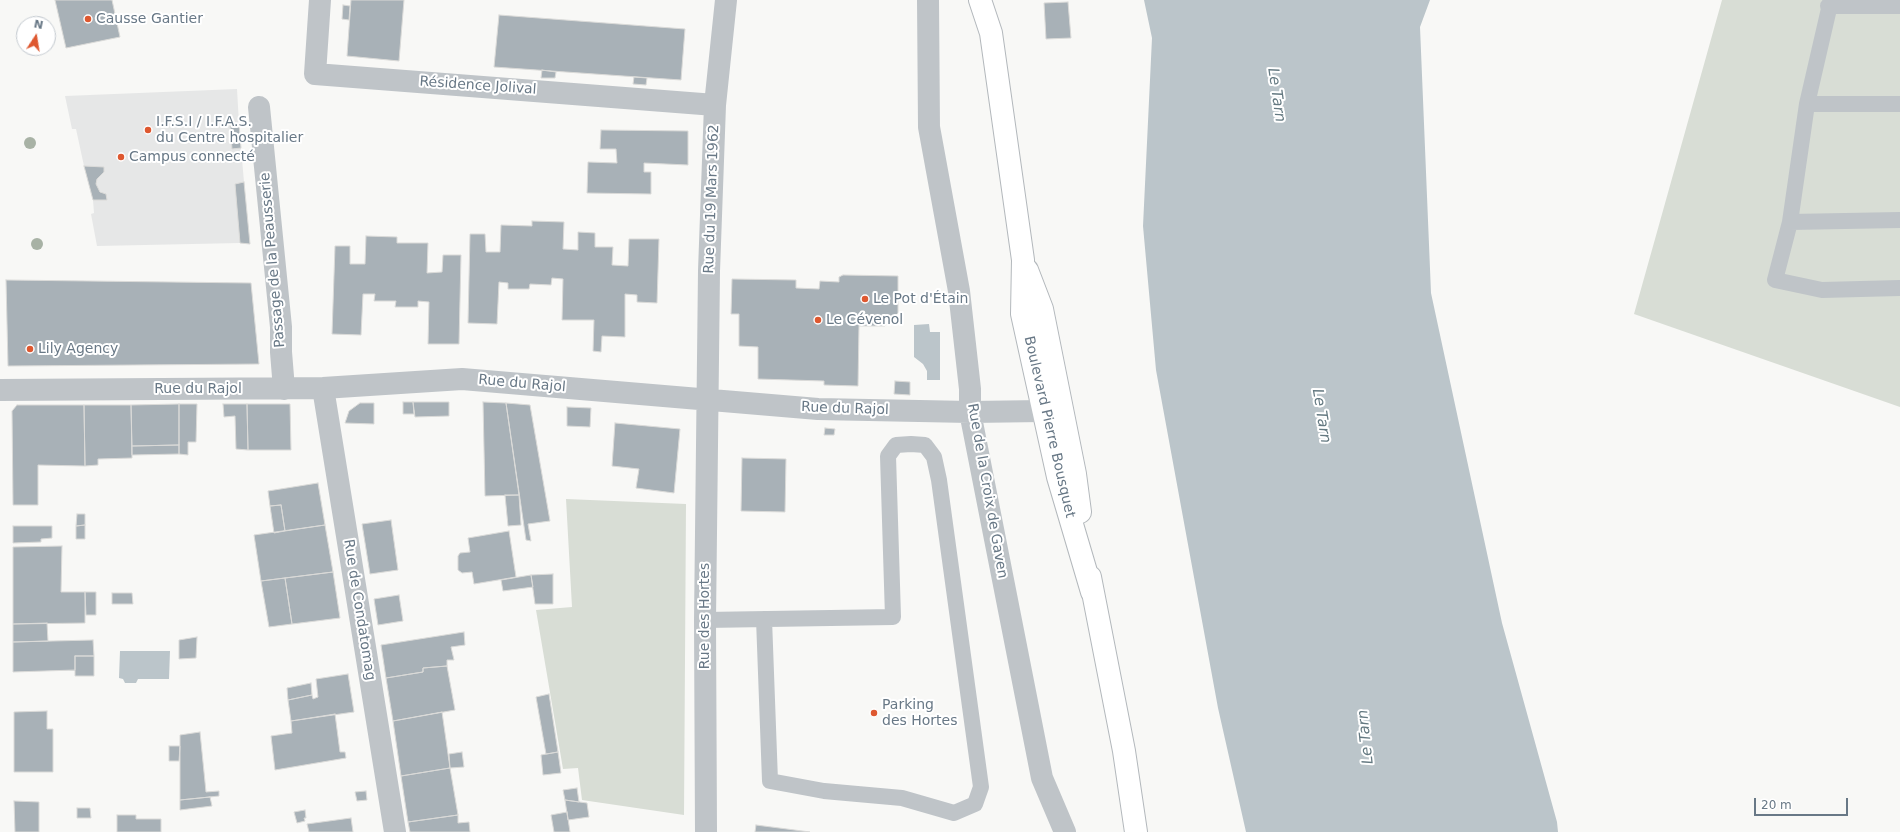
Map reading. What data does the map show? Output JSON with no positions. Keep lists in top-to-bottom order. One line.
{"streets":{"main road":["Boulevard Pierre Bousquet"],"street":["Résidence Jolival","Rue du 19 Mars 1962","Passage de la Peausserie","Rue du Rajol","Rue de la Croix de Gaven","Rue de Condatomag","Rue des Hortes"]},"crossings":[["Résidence Jolival","Rue du 19 Mars 1962"],["Rue du 19 Mars 1962","Rue du Rajol"],["Rue du 19 Mars 1962","Rue des Hortes"],["Passage de la Peausserie","Rue du Rajol"],["Rue du Rajol","Boulevard Pierre Bousquet"],["Rue du Rajol","Rue de la Croix de Gaven"],["Rue du Rajol","Rue de Condatomag"],["Rue du Rajol","Rue des Hortes"]],"water":["Le Tarn"],"places":["Causse Gantier","I.F.S.I / I.F.A.S. du Centre hospitalier","Campus connecté","Le Pot d'Étain","Le Cévenol","Lily Agency","Parking des Hortes"],"scale_bar":"20 m","north":"top"}
